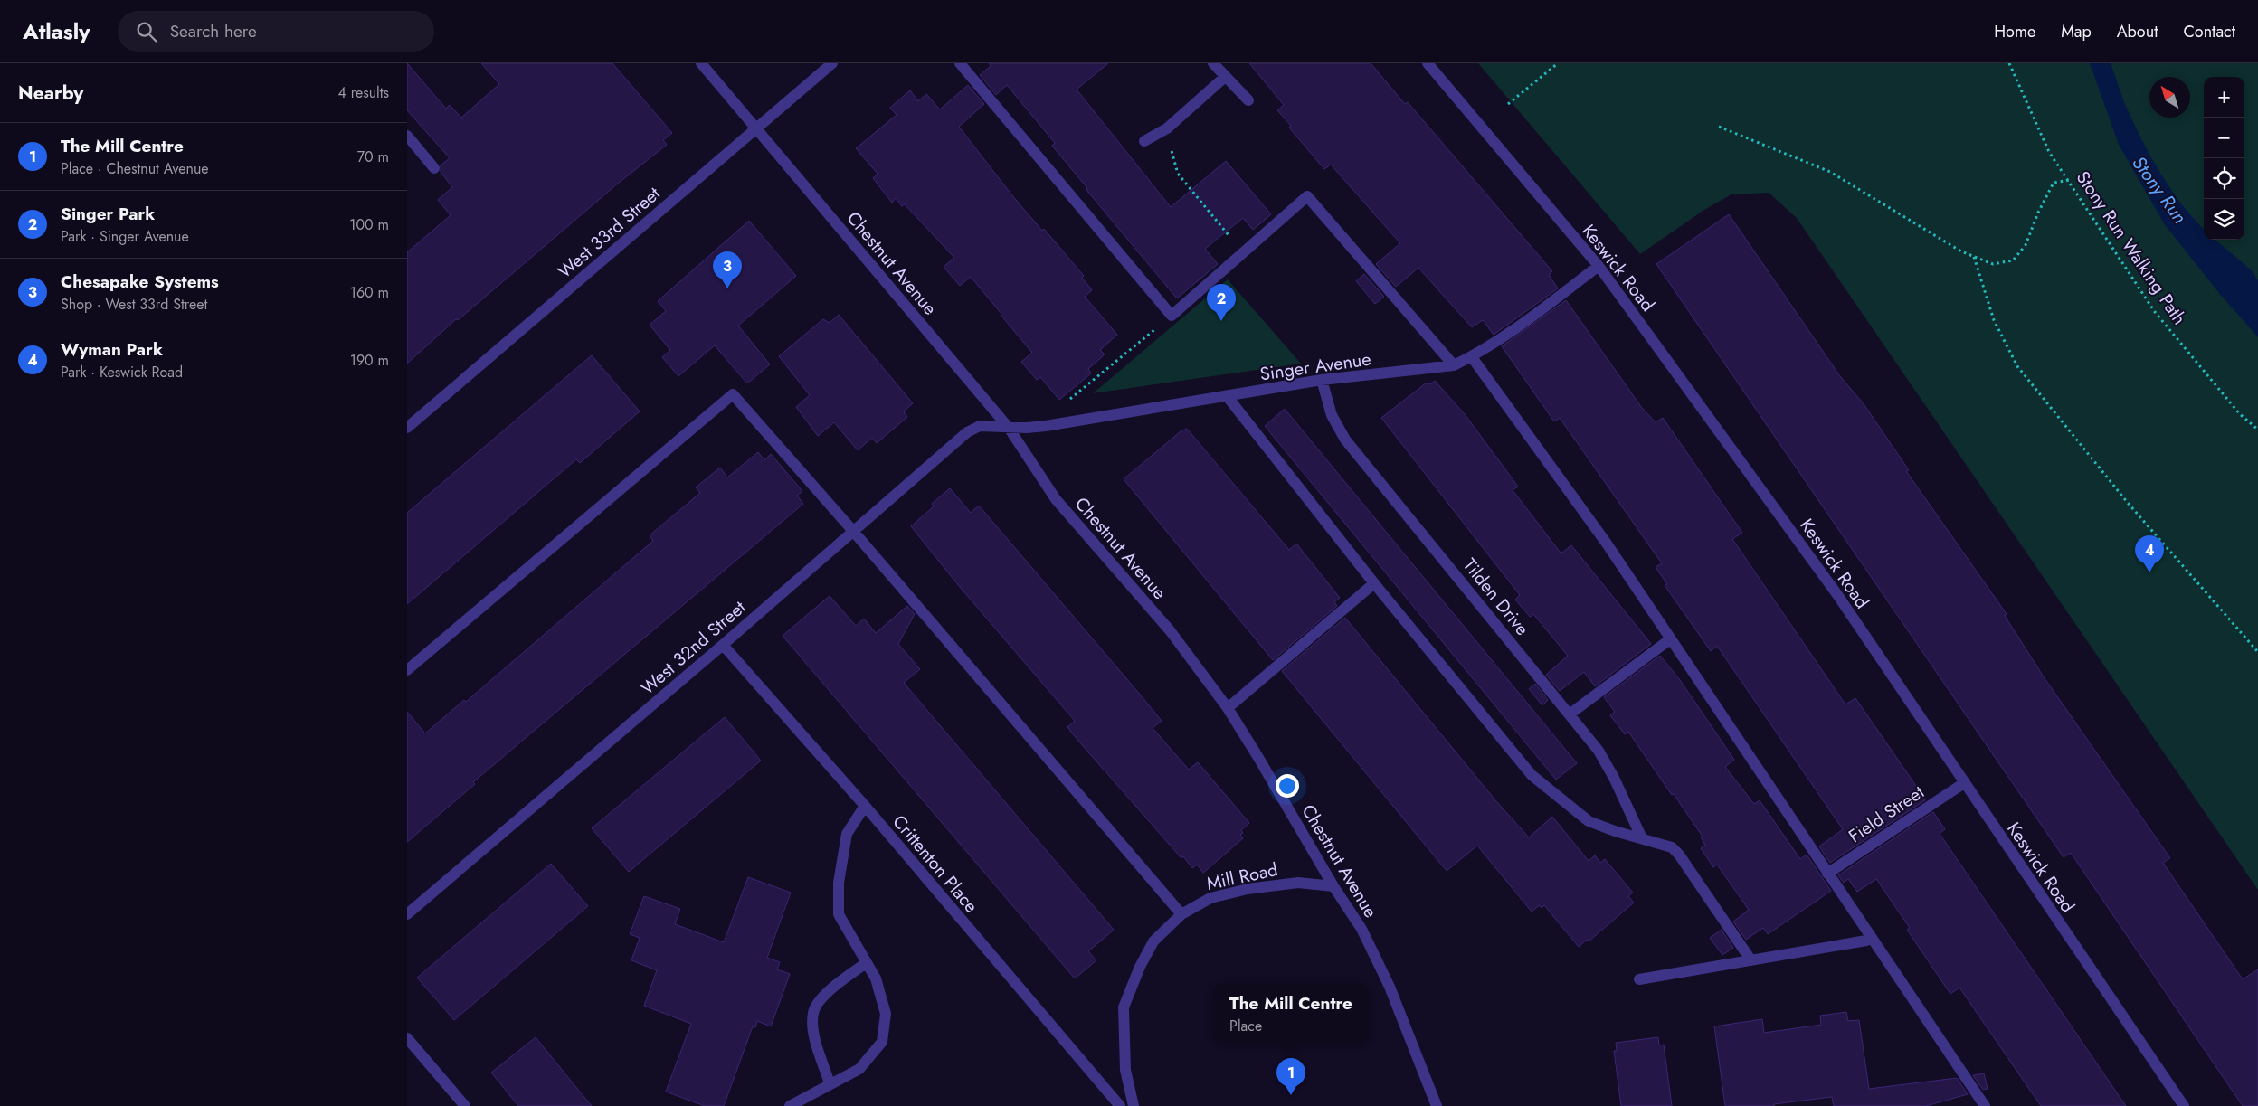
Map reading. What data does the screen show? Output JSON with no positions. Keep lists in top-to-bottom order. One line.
{"streets":{"street":["West 33rd Street","Chestnut Avenue","Keswick Road","Singer Avenue","Tilden Drive","West 32nd Street","Field Street","Crittenton Place","Mill Road"],"path":["Stony Run Walking Path"]},"crossings":[["West 33rd Street","Chestnut Avenue"],["Chestnut Avenue","Singer Avenue"],["Chestnut Avenue","West 32nd Street"],["Chestnut Avenue","Mill Road"],["Keswick Road","Singer Avenue"],["Keswick Road","Field Street"],["Singer Avenue","Tilden Drive"],["Singer Avenue","West 32nd Street"],["West 32nd Street","Crittenton Place"]],"water":["Stony Run"],"north":"top left","page":{"header":"Atlasly","search":"Search here","nav":["Home","Map","About","Contact"],"heading":["Nearby","4 results"],"map_buttons":["+","−"],"list":[{"mark":"1","name":"The Mill Centre","note":"Place · Chestnut Avenue","value":"70 m"},{"mark":"2","name":"Singer Park","note":"Park · Singer Avenue","value":"100 m"},{"mark":"3","name":"Chesapake Systems","note":"Shop · West 33rd Street","value":"160 m"},{"mark":"4","name":"Wyman Park","note":"Park · Keswick Road","value":"190 m"}],"pins":["3","2","4","1"],"popup":["The Mill Centre","Place"]}}
